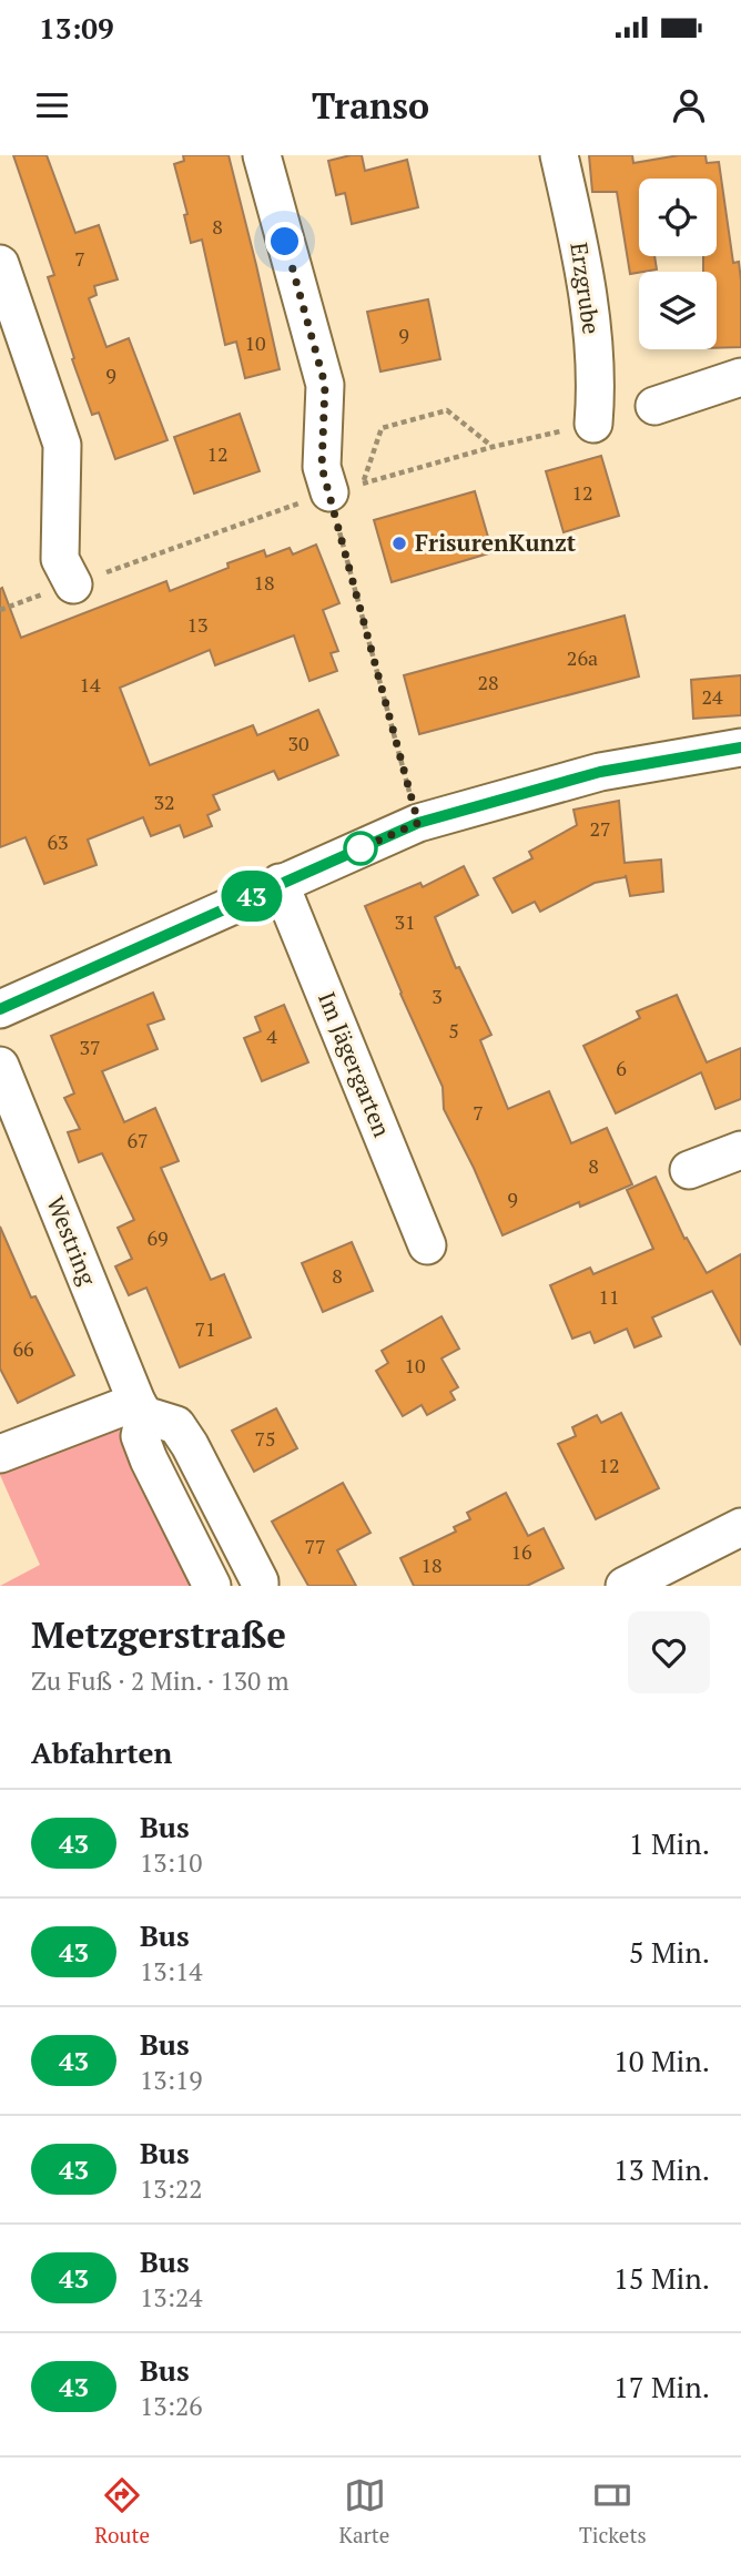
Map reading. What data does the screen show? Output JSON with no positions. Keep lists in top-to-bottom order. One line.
{"streets":{"street":["Erzgrube","Im Jägergarten","Westring"]},"places":["FrisurenKunzt"],"lines":["bus line 43"],"house_numbers":["8","7","9","10","9","12","12","18","13","26a","28","14","24","30","32","27","63","31","3","5","4","37","6","7","67","8","9","69","8","11","71","66","10","75","12","77","16","18"],"page":{"status":"13:09","header":"Transo","on_map":"43","heading":[["Metzgerstraße","Zu Fuß · 2 Min. · 130 m"],"Abfahrten"],"list":[{"mark":"43","name":"Bus","note":"13:10","value":"1 Min."},{"mark":"43","name":"Bus","note":"13:14","value":"5 Min."},{"mark":"43","name":"Bus","note":"13:19","value":"10 Min."},{"mark":"43","name":"Bus","note":"13:22","value":"13 Min."},{"mark":"43","name":"Bus","note":"13:24","value":"15 Min."},{"mark":"43","name":"Bus","note":"13:26","value":"17 Min."}],"tabs":["Route","Karte","Tickets"]}}
